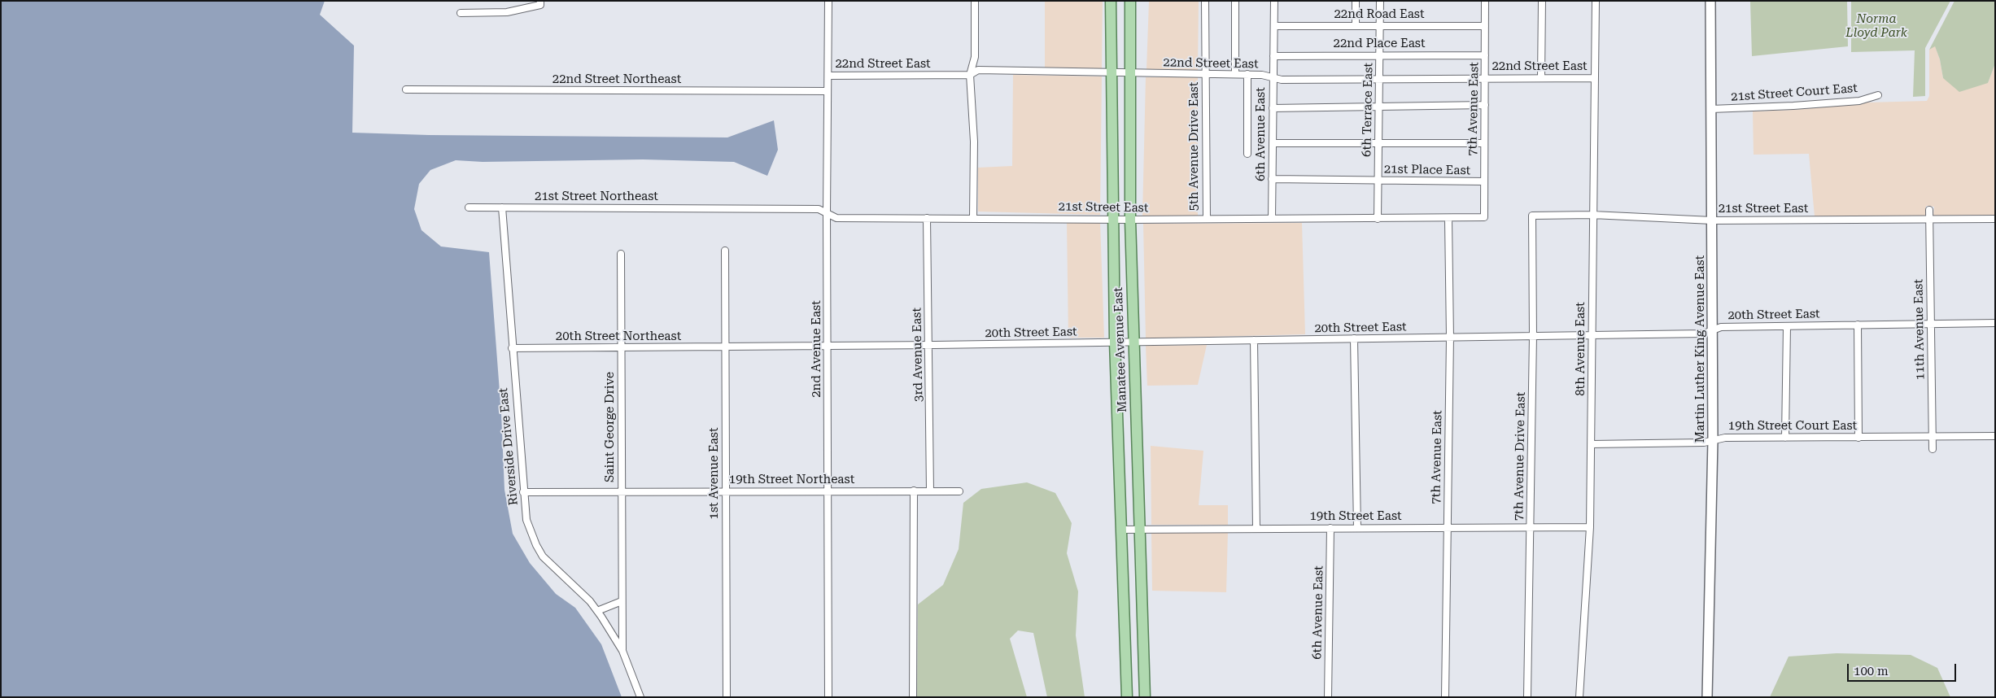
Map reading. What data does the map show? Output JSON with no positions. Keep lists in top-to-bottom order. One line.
{"streets":{"main road":["Manatee Avenue East"],"street":["22nd Road East","22nd Place East","22nd Street East","22nd Street Northeast","21st Street Court East","7th Avenue East","6th Terrace East","6th Avenue East","5th Avenue Drive East","21st Place East","21st Street Northeast","21st Street East","20th Street East","11th Avenue East","20th Street Northeast","2nd Avenue East","8th Avenue East","Martin Luther King Avenue East","3rd Avenue East","19th Street Court East","Saint George Drive","Riverside Drive East","7th Avenue Drive East","1st Avenue East","19th Street Northeast","19th Street East"]},"crossings":[["22nd Road East","7th Avenue East"],["22nd Road East","6th Terrace East"],["22nd Road East","6th Avenue East"],["22nd Place East","7th Avenue East"],["22nd Place East","6th Terrace East"],["22nd Place East","6th Avenue East"],["22nd Street East","7th Avenue East"],["22nd Street East","6th Terrace East"],["22nd Street East","6th Avenue East"],["22nd Street East","5th Avenue Drive East"],["22nd Street East","2nd Avenue East"],["22nd Street East","8th Avenue East"],["22nd Street East","Manatee Avenue East"],["22nd Street Northeast","2nd Avenue East"],["21st Street Court East","Martin Luther King Avenue East"],["7th Avenue East","21st Place East"],["7th Avenue East","21st Street East"],["7th Avenue East","20th Street East"],["7th Avenue East","19th Street East"],["6th Terrace East","21st Place East"],["6th Terrace East","21st Street East"],["6th Avenue East","21st Place East"],["6th Avenue East","21st Street East"],["6th Avenue East","19th Street East"],["5th Avenue Drive East","21st Street East"],["21st Street Northeast","21st Street East"],["21st Street Northeast","Riverside Drive East"],["21st Street East","11th Avenue East"],["21st Street East","2nd Avenue East"],["21st Street East","8th Avenue East"],["21st Street East","Martin Luther King Avenue East"],["21st Street East","Manatee Avenue East"],["21st Street East","3rd Avenue East"],["21st Street East","7th Avenue Drive East"],["20th Street East","11th Avenue East"],["20th Street East","20th Street Northeast"],["20th Street East","2nd Avenue East"],["20th Street East","8th Avenue East"],["20th Street East","Martin Luther King Avenue East"],["20th Street East","Manatee Avenue East"],["20th Street East","3rd Avenue East"],["20th Street East","7th Avenue Drive East"],["20th Street East","1st Avenue East"],["11th Avenue East","19th Street Court East"],["20th Street Northeast","Saint George Drive"],["20th Street Northeast","Riverside Drive East"],["20th Street Northeast","1st Avenue East"],["2nd Avenue East","19th Street Northeast"],["8th Avenue East","19th Street Court East"],["8th Avenue East","19th Street East"],["Martin Luther King Avenue East","19th Street Court East"],["Manatee Avenue East","19th Street East"],["Saint George Drive","Riverside Drive East"],["Saint George Drive","19th Street Northeast"],["7th Avenue Drive East","19th Street East"],["1st Avenue East","19th Street Northeast"]],"parks":["Norma Lloyd Park"],"scale_bar":"100 m"}
